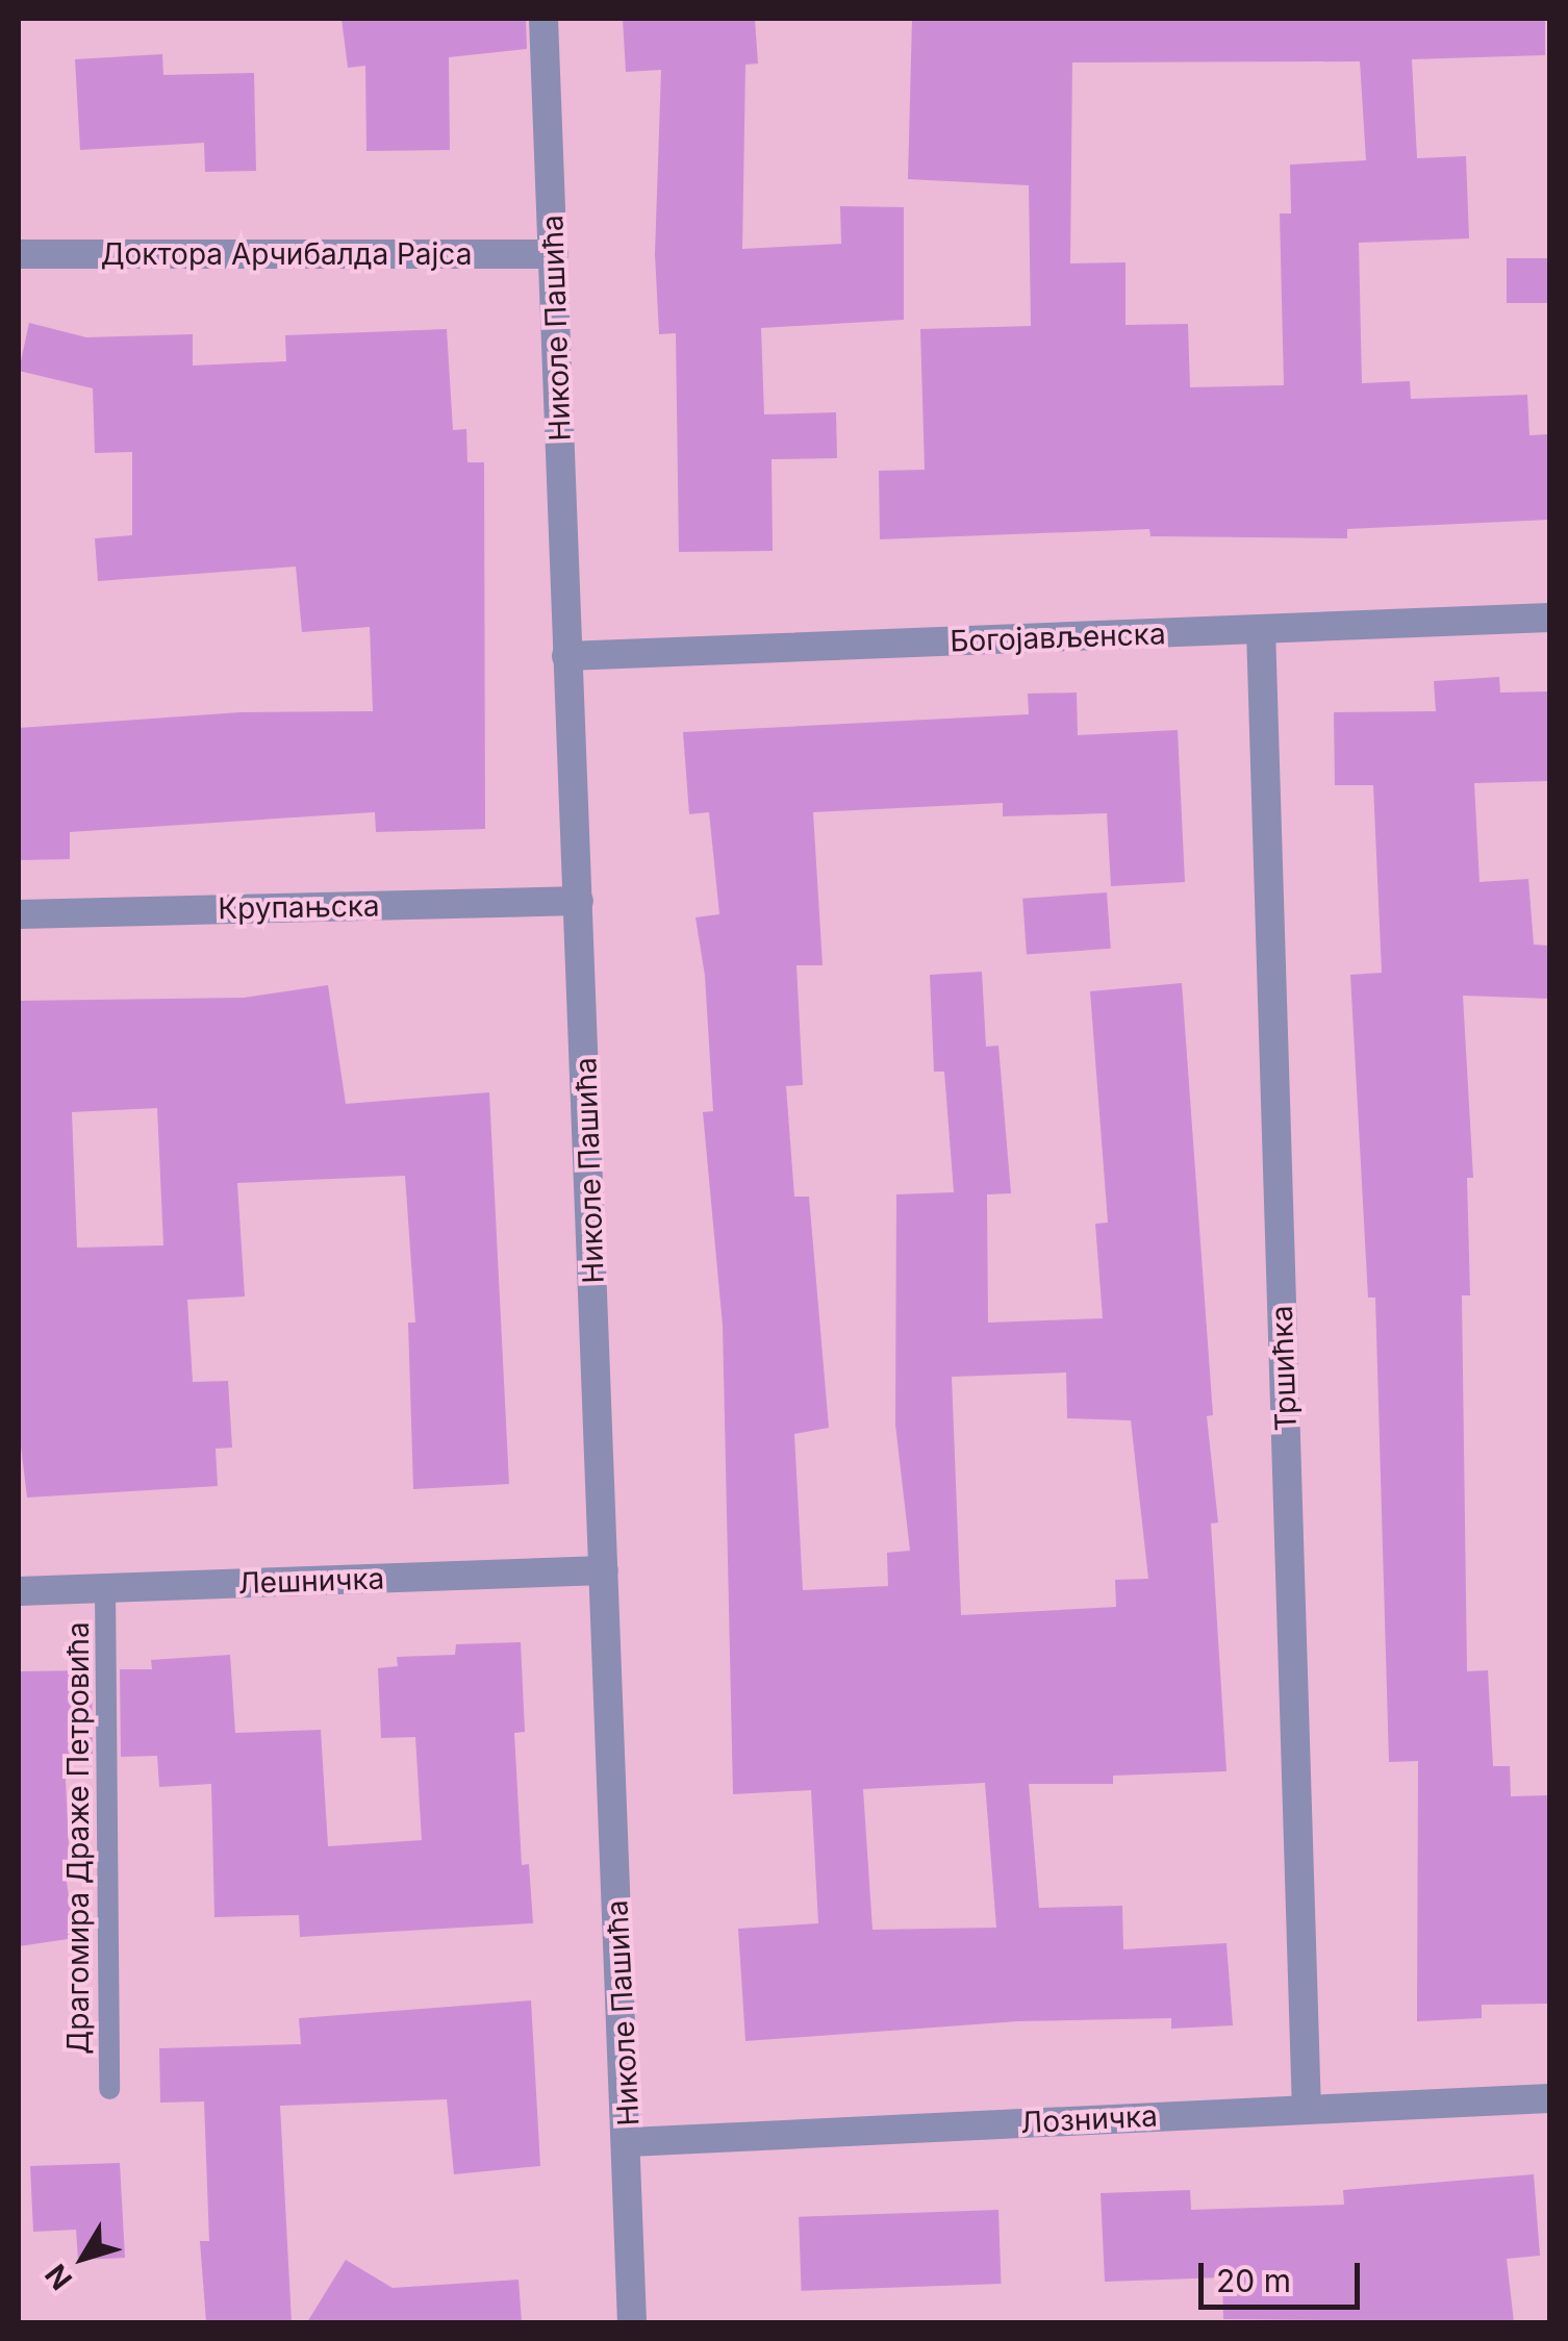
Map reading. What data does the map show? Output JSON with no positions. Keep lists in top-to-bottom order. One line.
{"streets":{"street":["Доктора Арчибалда Рајса","Николе Пашића","Богојављенска","Крупањска","Тршићка","Лешничка","Лозничка"],"lane":["Драгомира Драже Петровића"]},"crossings":[["Доктора Арчибалда Рајса","Николе Пашића"],["Николе Пашића","Богојављенска"],["Николе Пашића","Крупањска"],["Николе Пашића","Лешничка"],["Николе Пашића","Лозничка"],["Богојављенска","Тршићка"],["Тршићка","Лозничка"],["Лешничка","Драгомира Драже Петровића"]],"scale_bar":"20 m","north":"bottom left"}
